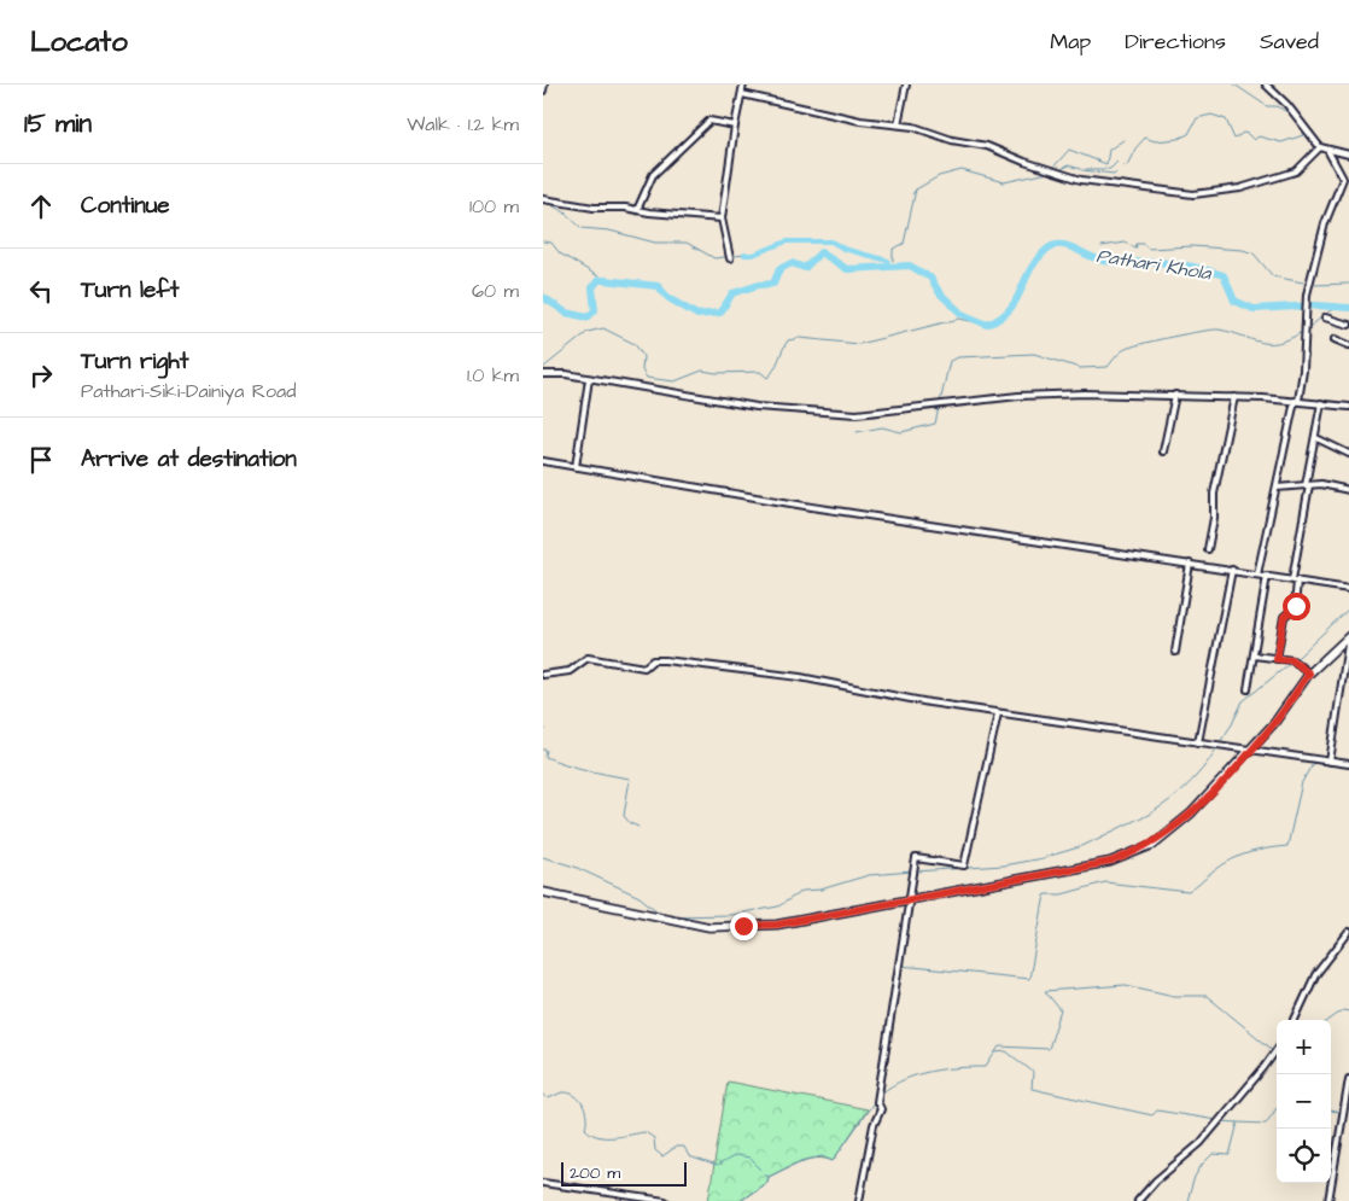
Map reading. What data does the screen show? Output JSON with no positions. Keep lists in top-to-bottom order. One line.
{"water":["Pathari Khola"],"scale_bar":"200 m","page":{"header":"Locato","nav":["Map","Directions","Saved"],"heading":["15 min","Walk · 1.2 km"],"list":[["Continue","100 m"],["Turn left","60 m"],["Turn right","Pathari-Siki-Dainiya Road","1.0 km"],"Arrive at destination"],"map_buttons":["+","−"],"scale":"200 m"}}
